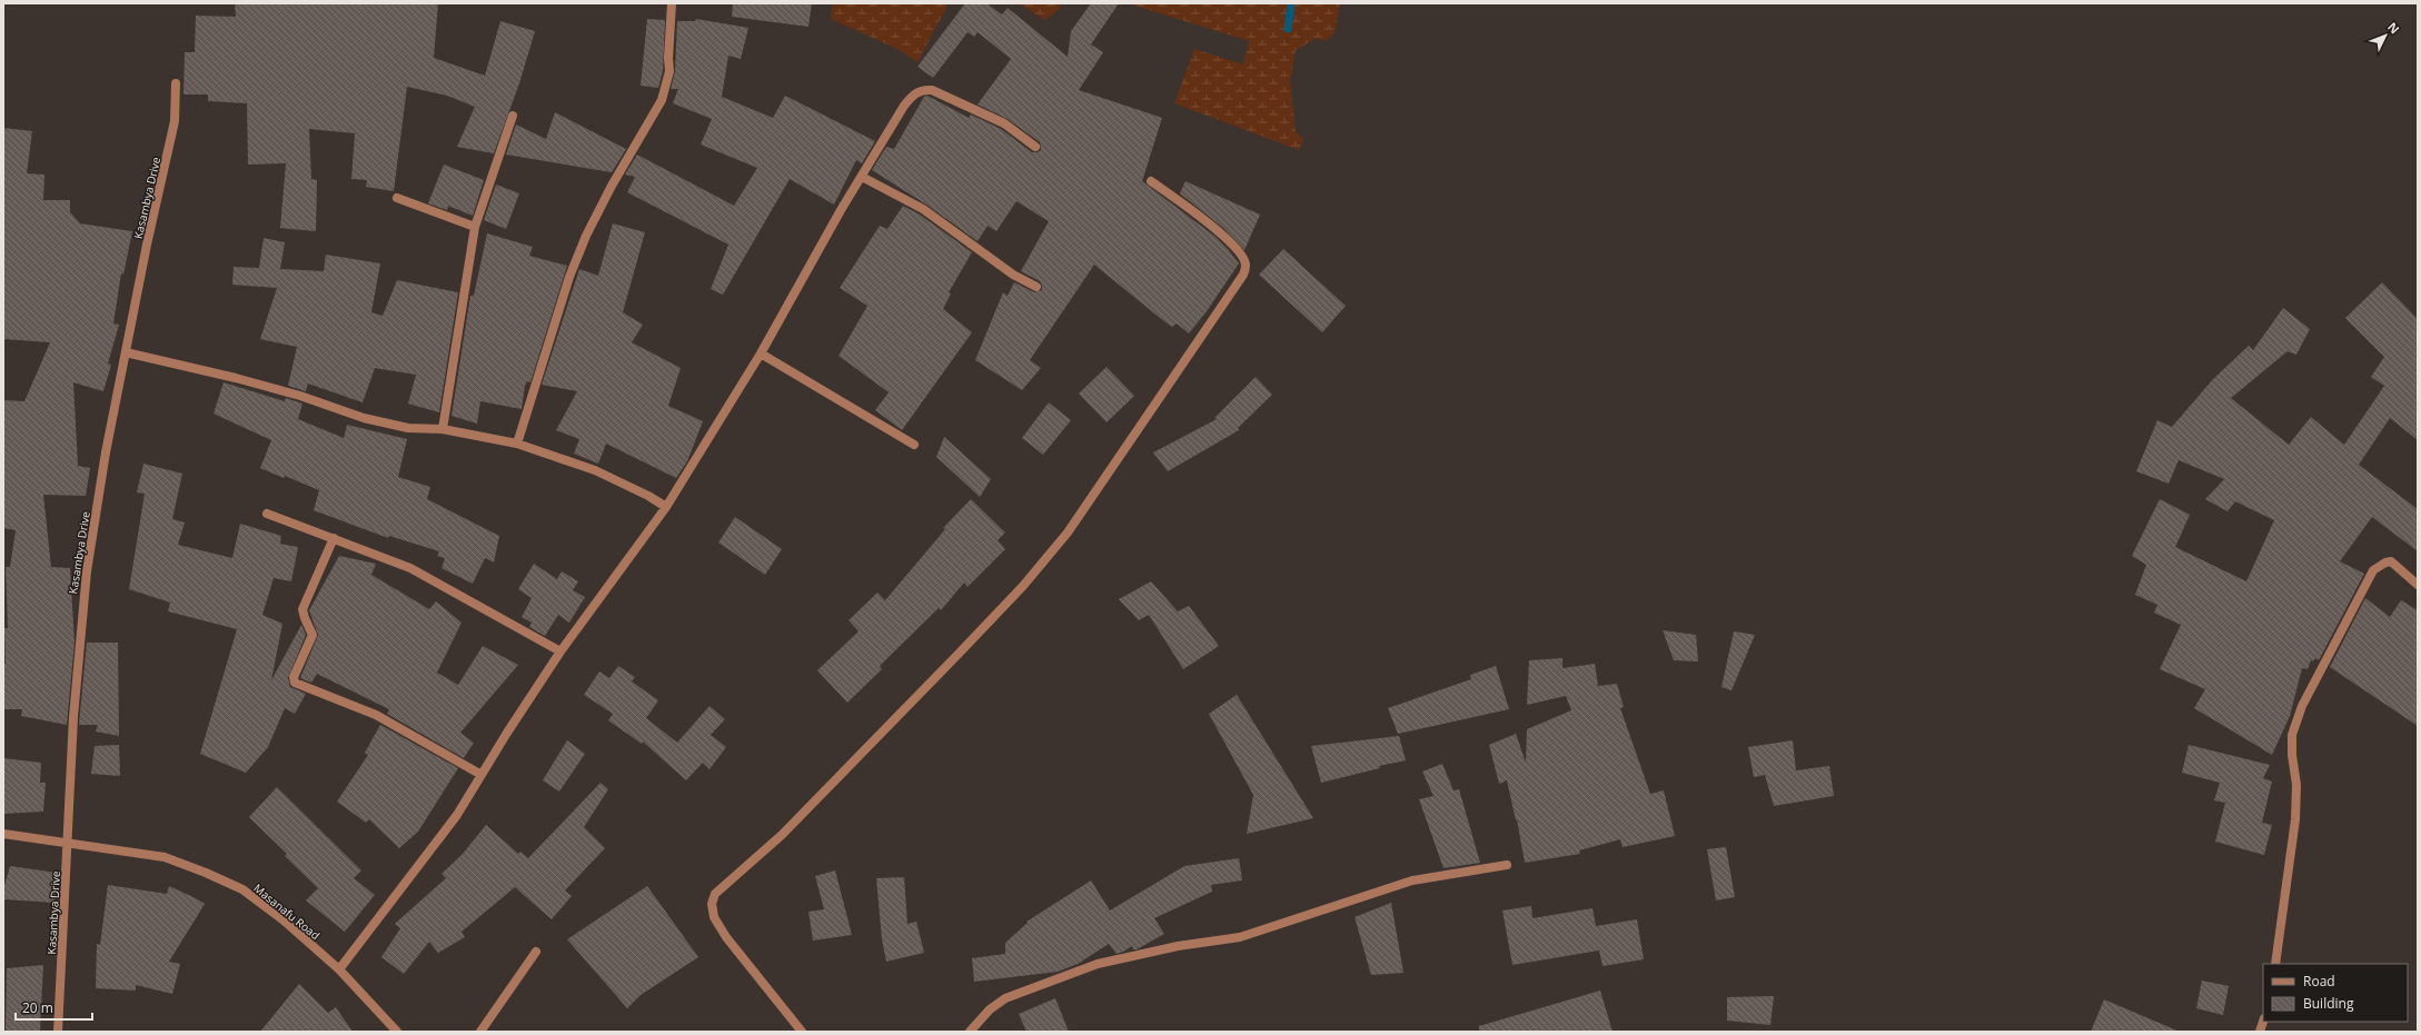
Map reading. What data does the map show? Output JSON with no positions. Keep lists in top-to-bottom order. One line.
{"streets":{"street":["Kasambya Drive","Masanafu Road"]},"crossings":[["Kasambya Drive","Masanafu Road"]],"legend":["Road","Building"],"scale_bar":"20 m","north":"top right"}
